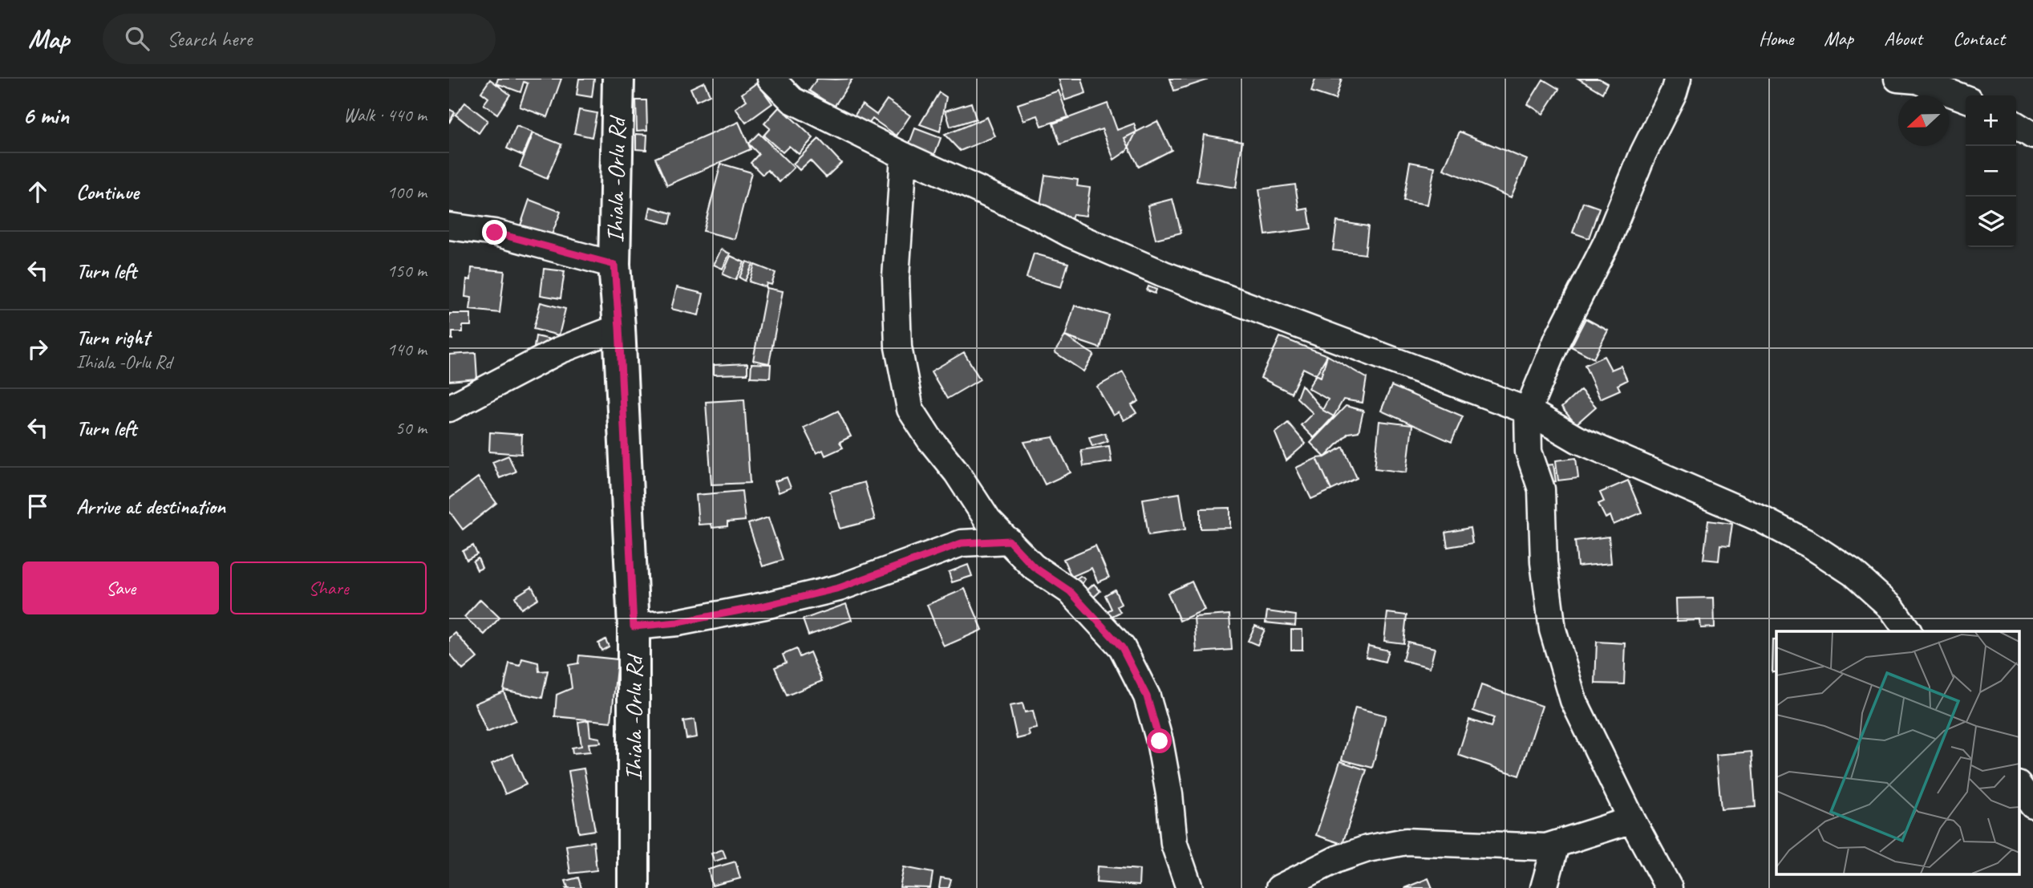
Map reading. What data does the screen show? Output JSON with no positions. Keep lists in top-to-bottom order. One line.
{"streets":{"main road":["Ihiala -Orlu Rd"]},"north":"left","page":{"header":"Map","search":"Search here","nav":["Home","Map","About","Contact"],"heading":["6 min","Walk · 440 m"],"map_buttons":["+","−"],"list":[["Continue","100 m"],["Turn left","150 m"],["Turn right","Ihiala -Orlu Rd","140 m"],["Turn left","50 m"],"Arrive at destination"],"buttons":["Save","Share"]}}
